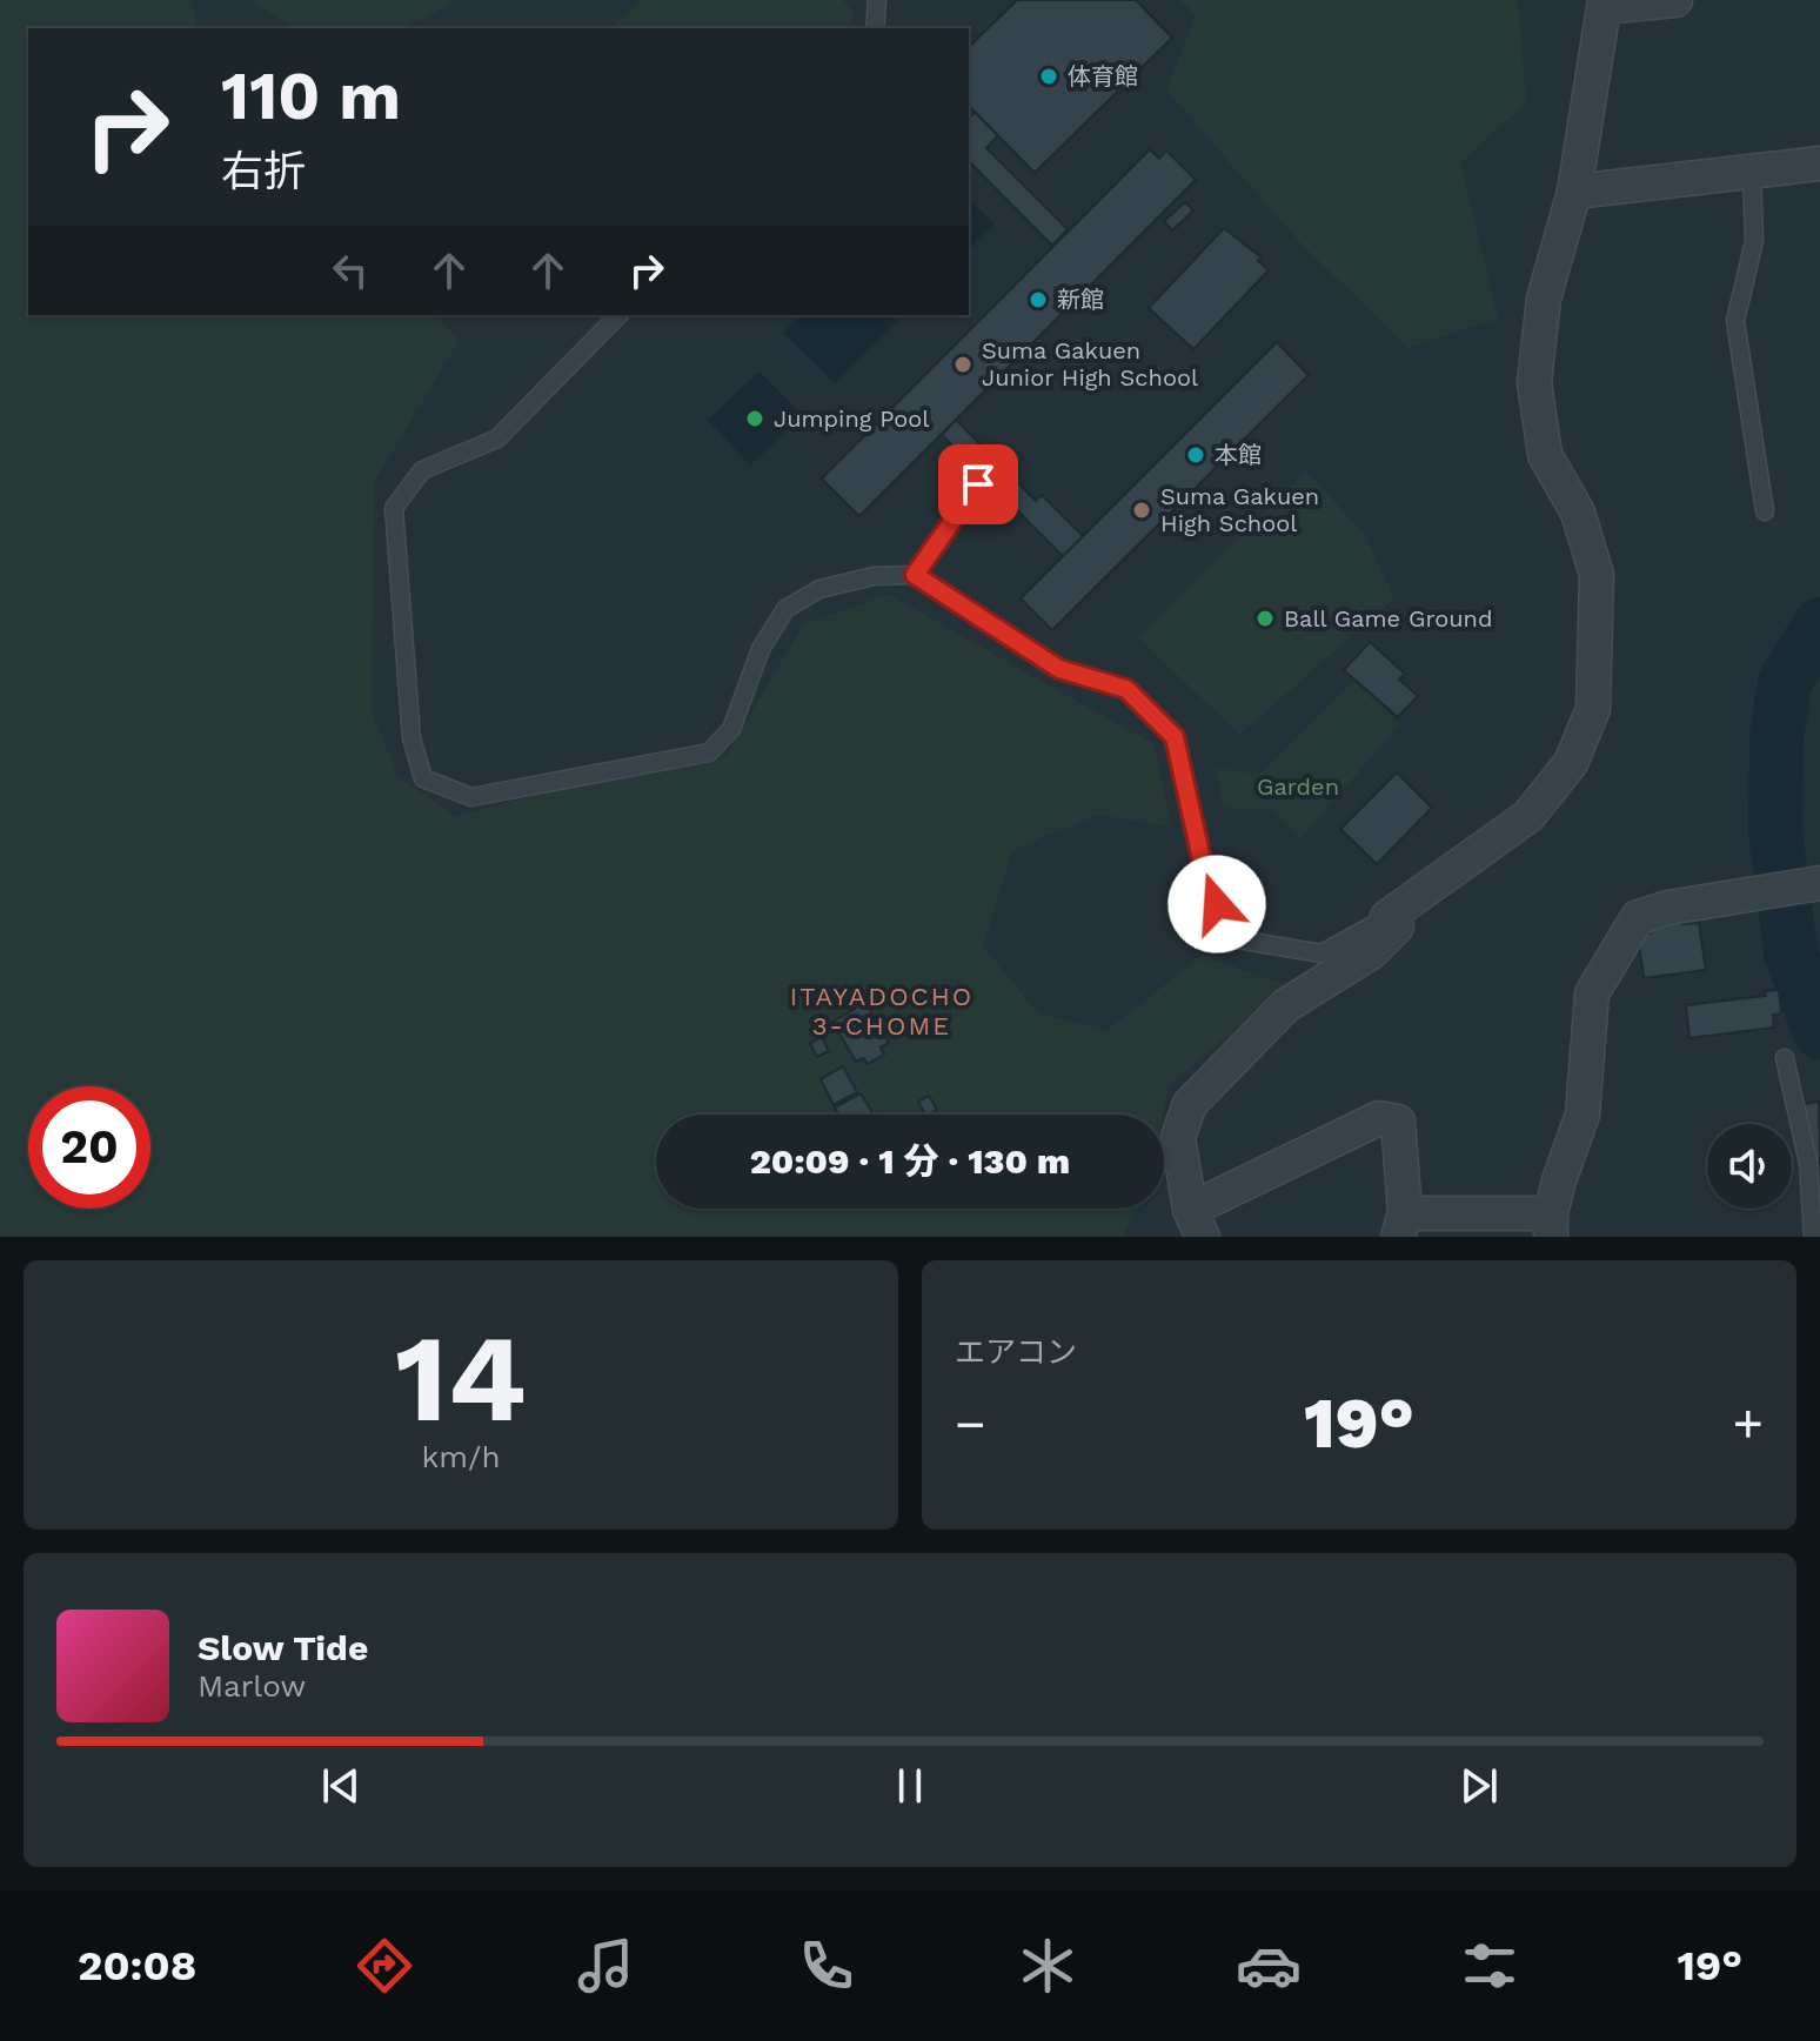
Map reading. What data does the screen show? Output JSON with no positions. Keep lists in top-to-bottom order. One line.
{"districts":["ITAYADOCHO 3-CHOME"],"parks":["Garden"],"places":["体育館","新館","Suma Gakuen Junior High School","Jumping Pool","本館","Suma Gakuen High School","Ball Game Ground"],"page":{"turn":["110 m","右折"],"limit":"20","trip":"20:09 · 1 分 · 130 m","tile":[["14","km/h"],"エアコン"],"heat":["−","19°","+"],"song":["Slow Tide","Marlow"],"tabs":["20:08","19°"]}}
